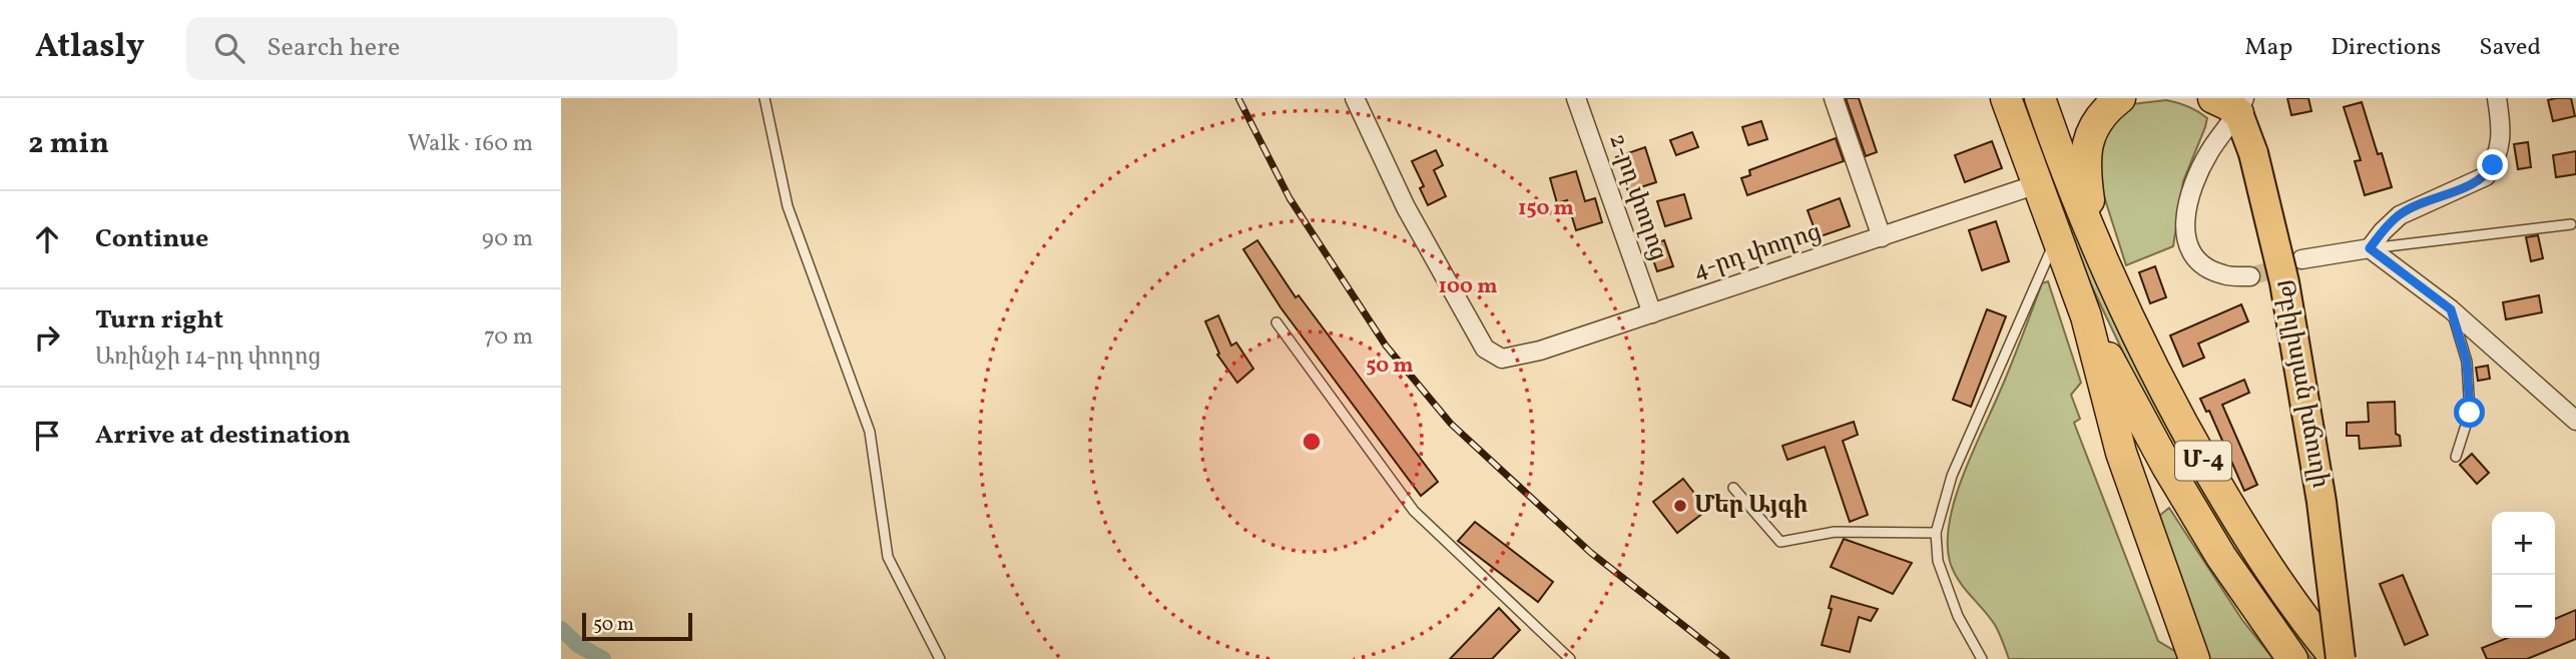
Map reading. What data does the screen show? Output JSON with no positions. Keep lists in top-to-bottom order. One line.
{"streets":{"highway":["Մ-4"],"main road":["Թբիլիսյան խճուղի"],"street":["2-րդ փողոց","4-րդ փողոց"]},"crossings":[["2-րդ փողոց","4-րդ փողոց"],["4-րդ փողոց","Մ-4"],["Թբիլիսյան խճուղի","Մ-4"]],"places":["Մեր Այգի"],"scale_bar":"50 m","page":{"header":"Atlasly","search":"Search here","nav":["Map","Directions","Saved"],"heading":["2 min","Walk · 160 m"],"list":[["Continue","90 m"],["Turn right","Առինջի 14-րդ փողոց","70 m"],"Arrive at destination"],"map_buttons":["+","−"],"scale":"50 m"},"rings":["150 m","100 m","50 m"]}
